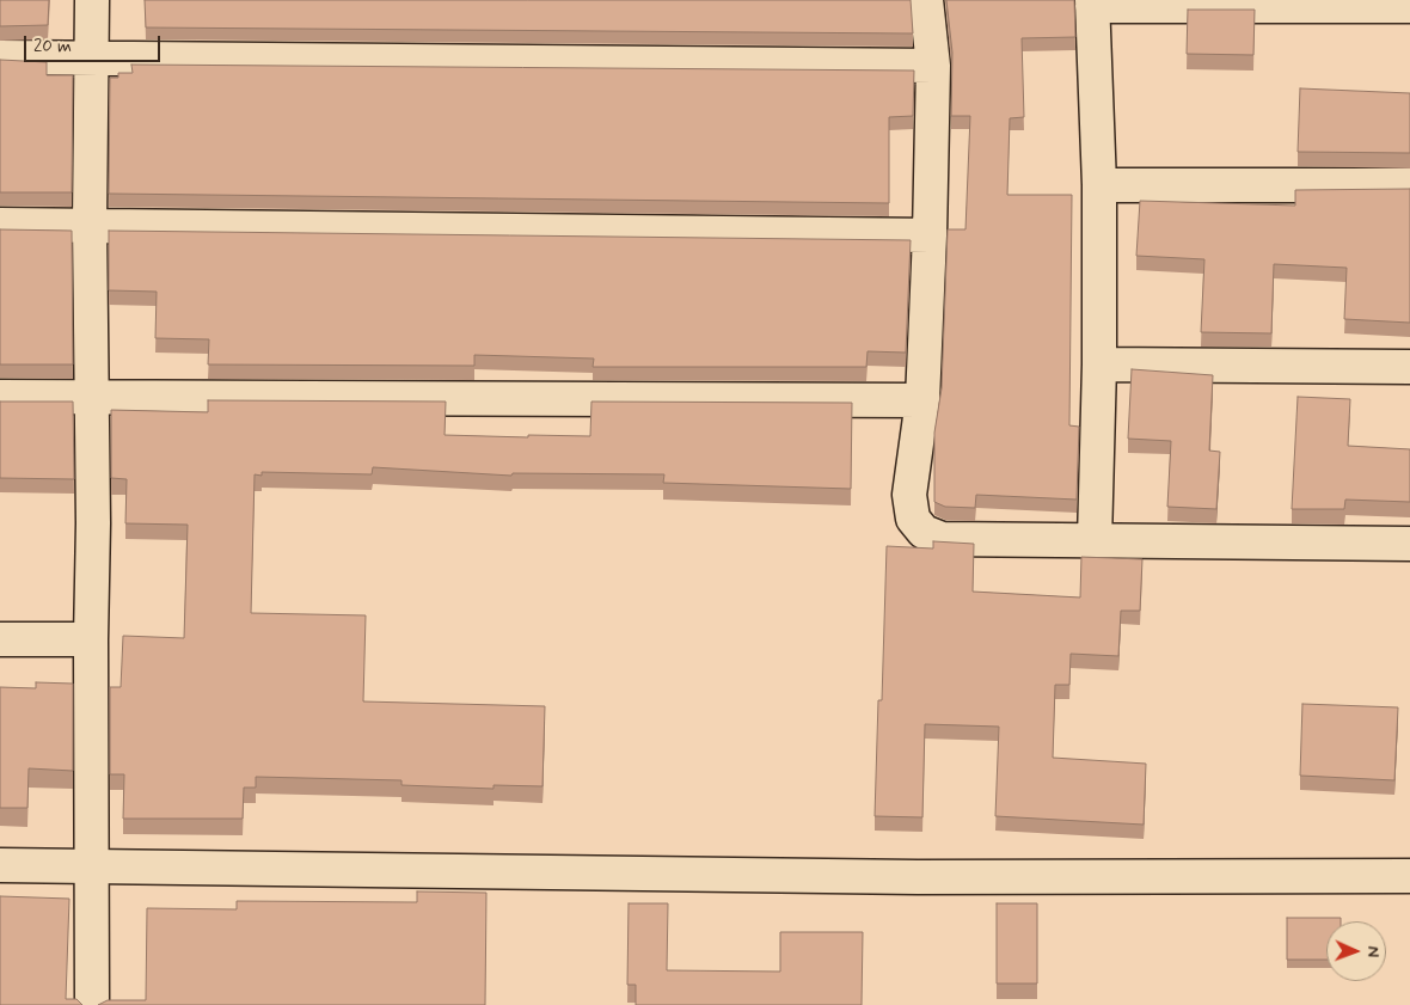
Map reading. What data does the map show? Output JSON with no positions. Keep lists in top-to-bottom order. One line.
{"scale_bar":"20 m","north":"right"}
